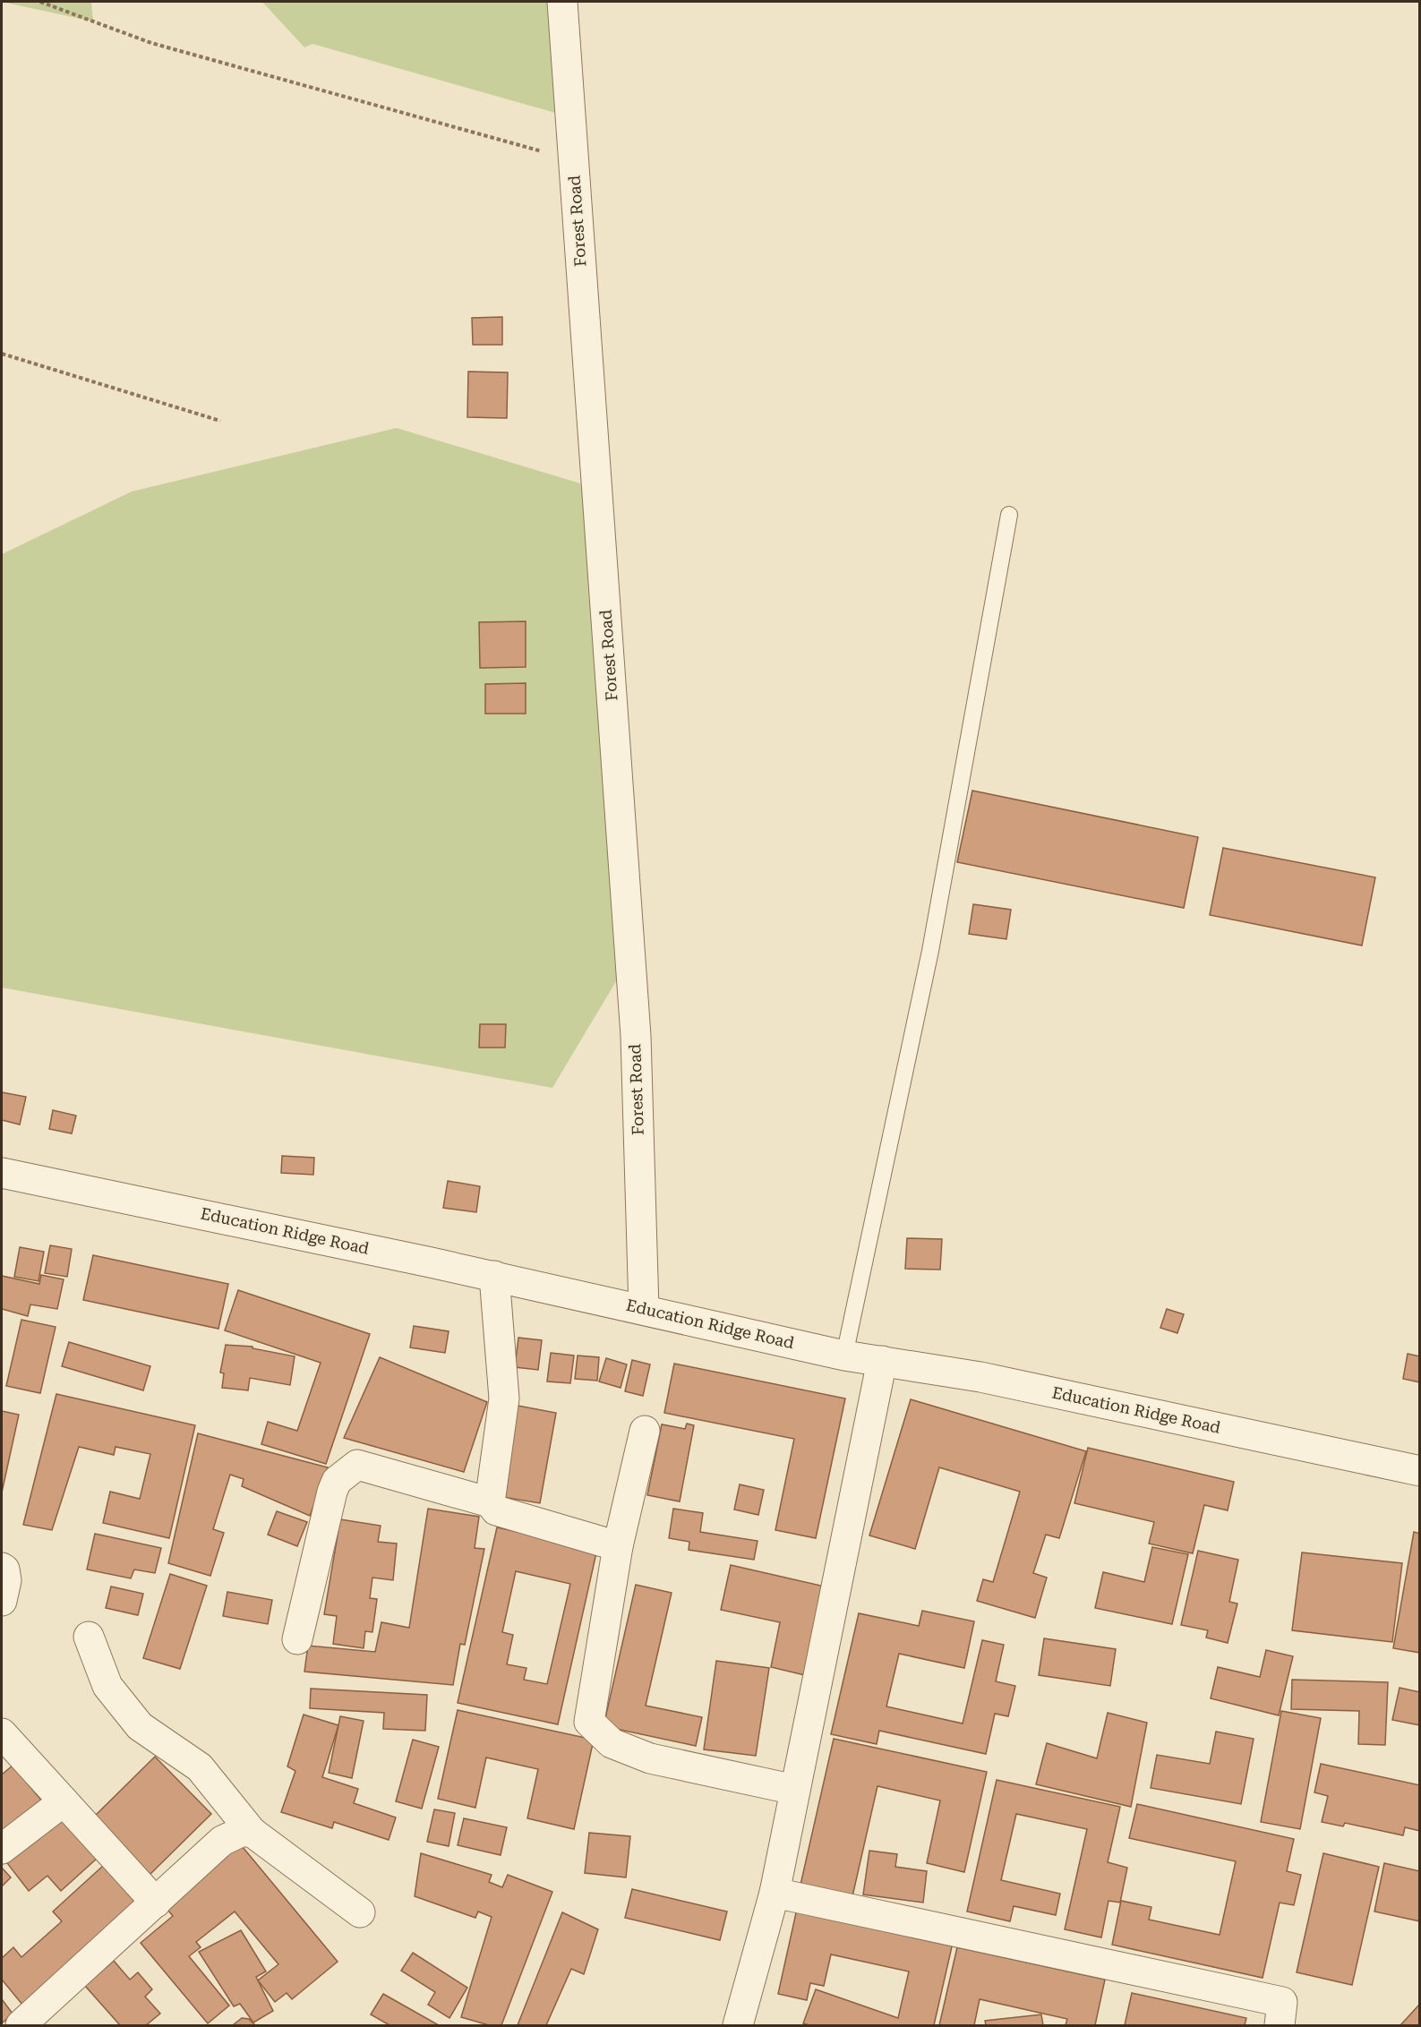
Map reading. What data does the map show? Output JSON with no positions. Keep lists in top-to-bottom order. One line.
{"streets":{"street":["Forest Road","Education Ridge Road"]},"crossings":[["Forest Road","Education Ridge Road"]]}
